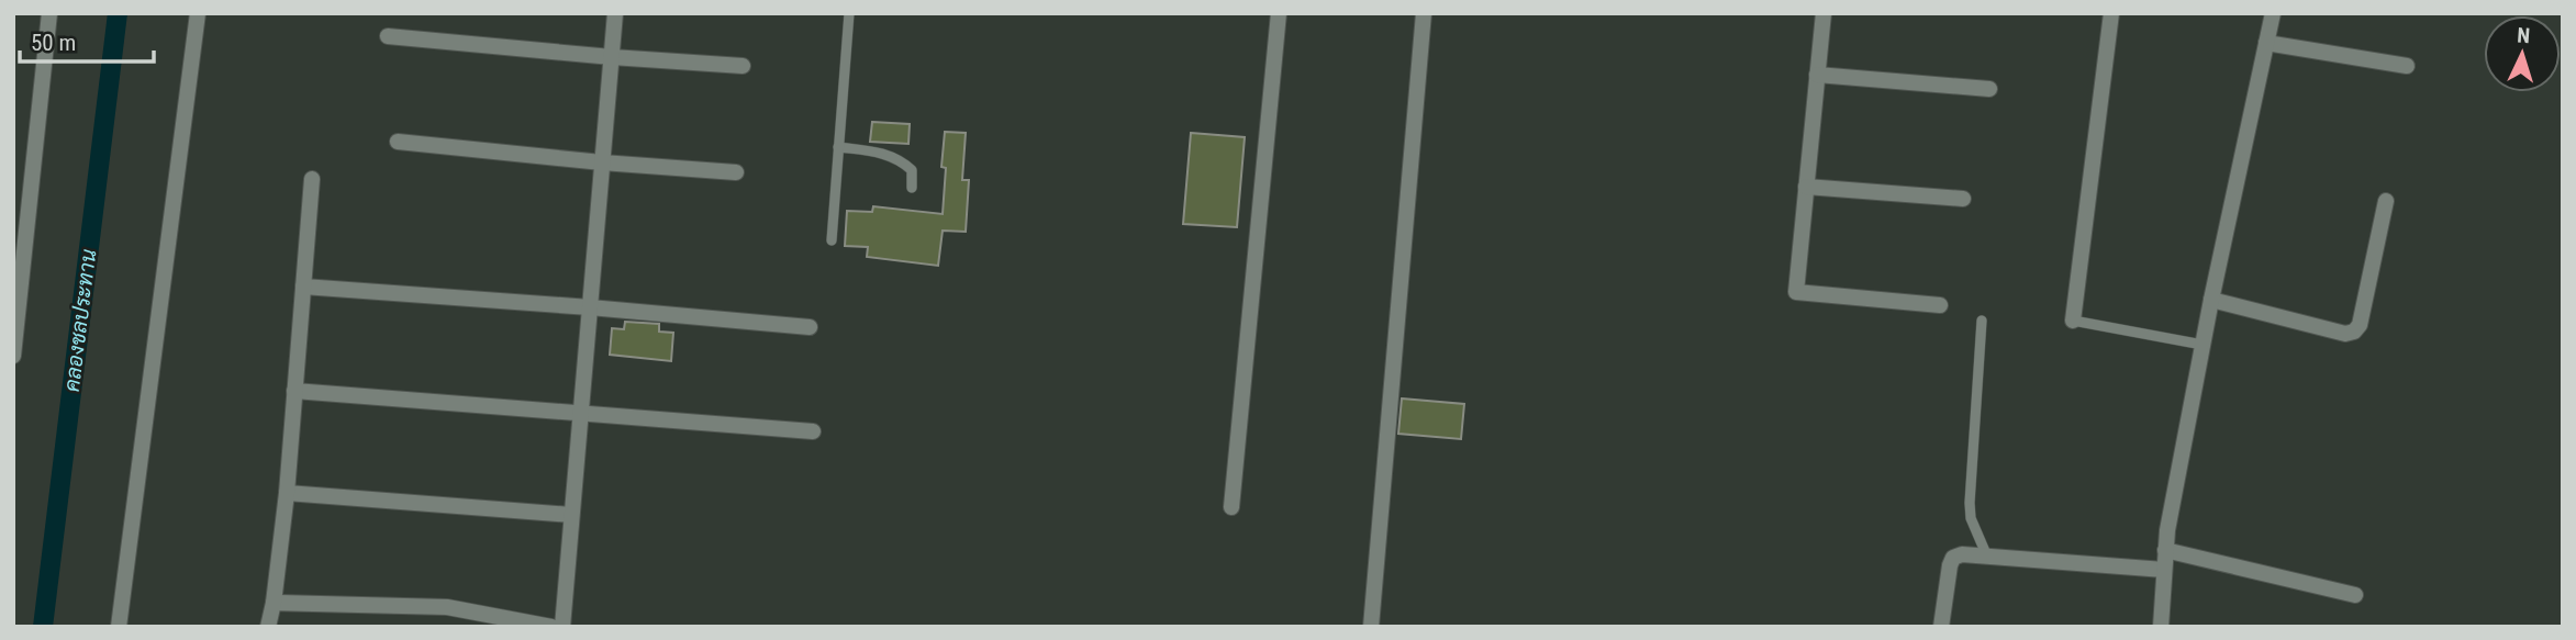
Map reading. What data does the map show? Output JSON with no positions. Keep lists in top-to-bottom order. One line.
{"water":["คลองชลประทาน"],"scale_bar":"50 m","north":"top"}
